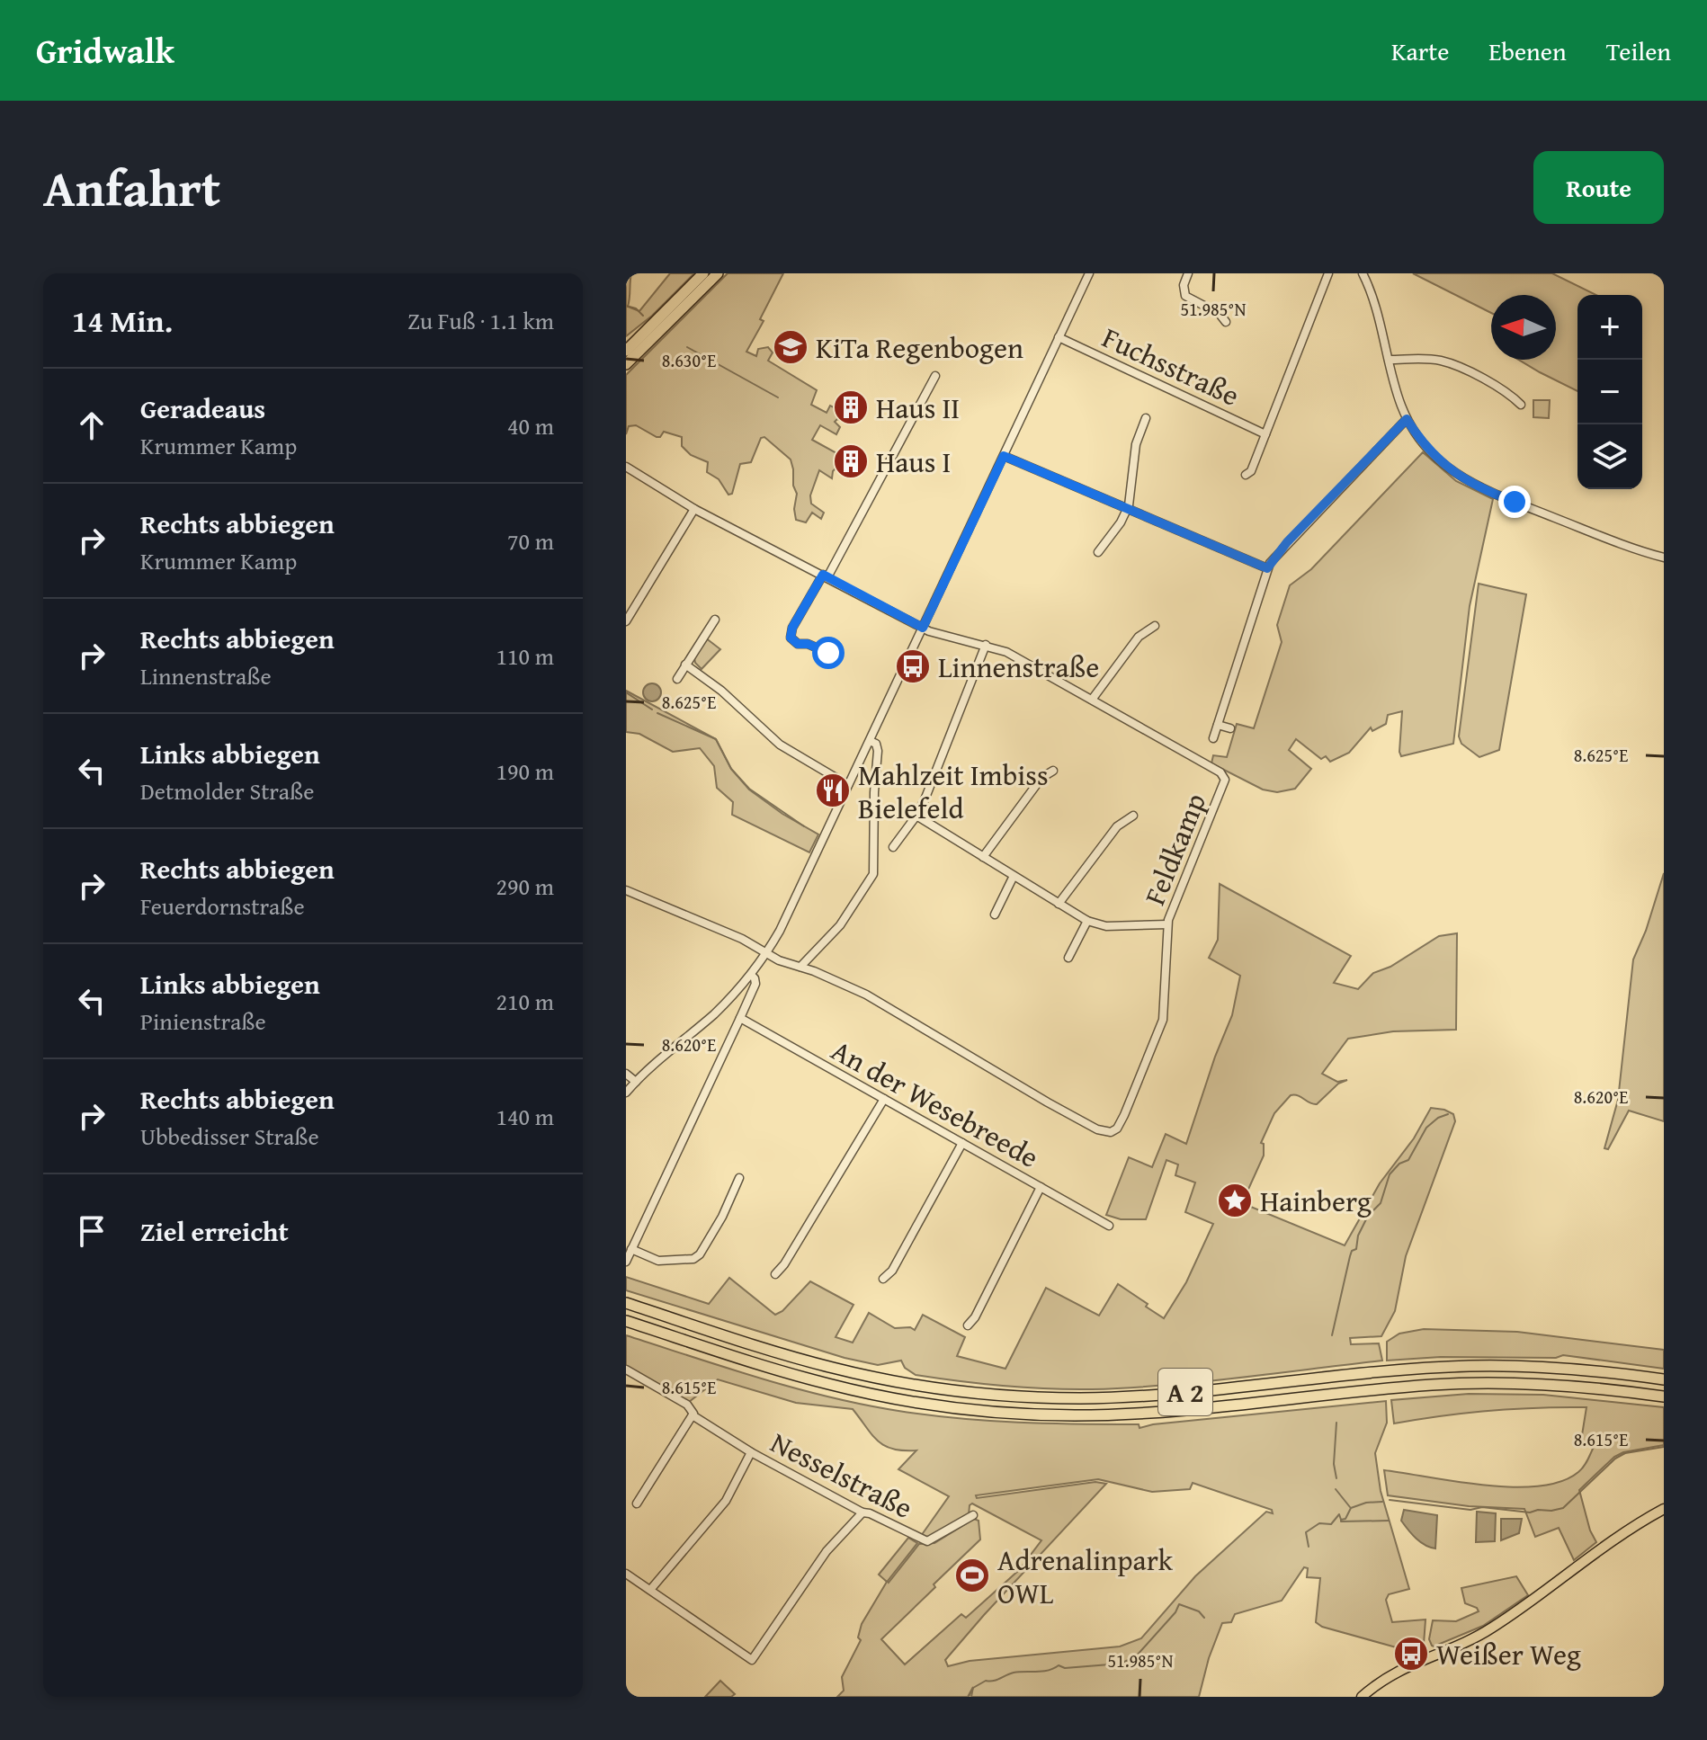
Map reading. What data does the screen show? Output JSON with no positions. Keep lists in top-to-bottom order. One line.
{"streets":{"highway":["A 2"],"street":["Fuchsstraße","Feldkamp","An der Wesebreede","Nesselstraße"]},"places":{"school or university":["KiTa Regenbogen"],"building":["Haus II","Haus I"],"bus stop":["Linnenstraße","Weißer Weg"],"restaurant":["Mahlzeit Imbiss Bielefeld"],"place":["Hainberg"],"sports":["Adrenalinpark OWL"]},"north":"left","page":{"header":"Gridwalk","nav":["Karte","Ebenen","Teilen"],"title":"Anfahrt","buttons":"Route","heading":["14 Min.","Zu Fuß · 1.1 km"],"map_buttons":["+","−"],"list":[["Geradeaus","Krummer Kamp","40 m"],["Rechts abbiegen","Krummer Kamp","70 m"],["Rechts abbiegen","Linnenstraße","110 m"],["Links abbiegen","Detmolder Straße","190 m"],["Rechts abbiegen","Feuerdornstraße","290 m"],["Links abbiegen","Pinienstraße","210 m"],["Rechts abbiegen","Ubbedisser Straße","140 m"],"Ziel erreicht"]},"coordinates":["51.985°N","8.630°E","8.625°E","8.620°E","8.615°E"]}
